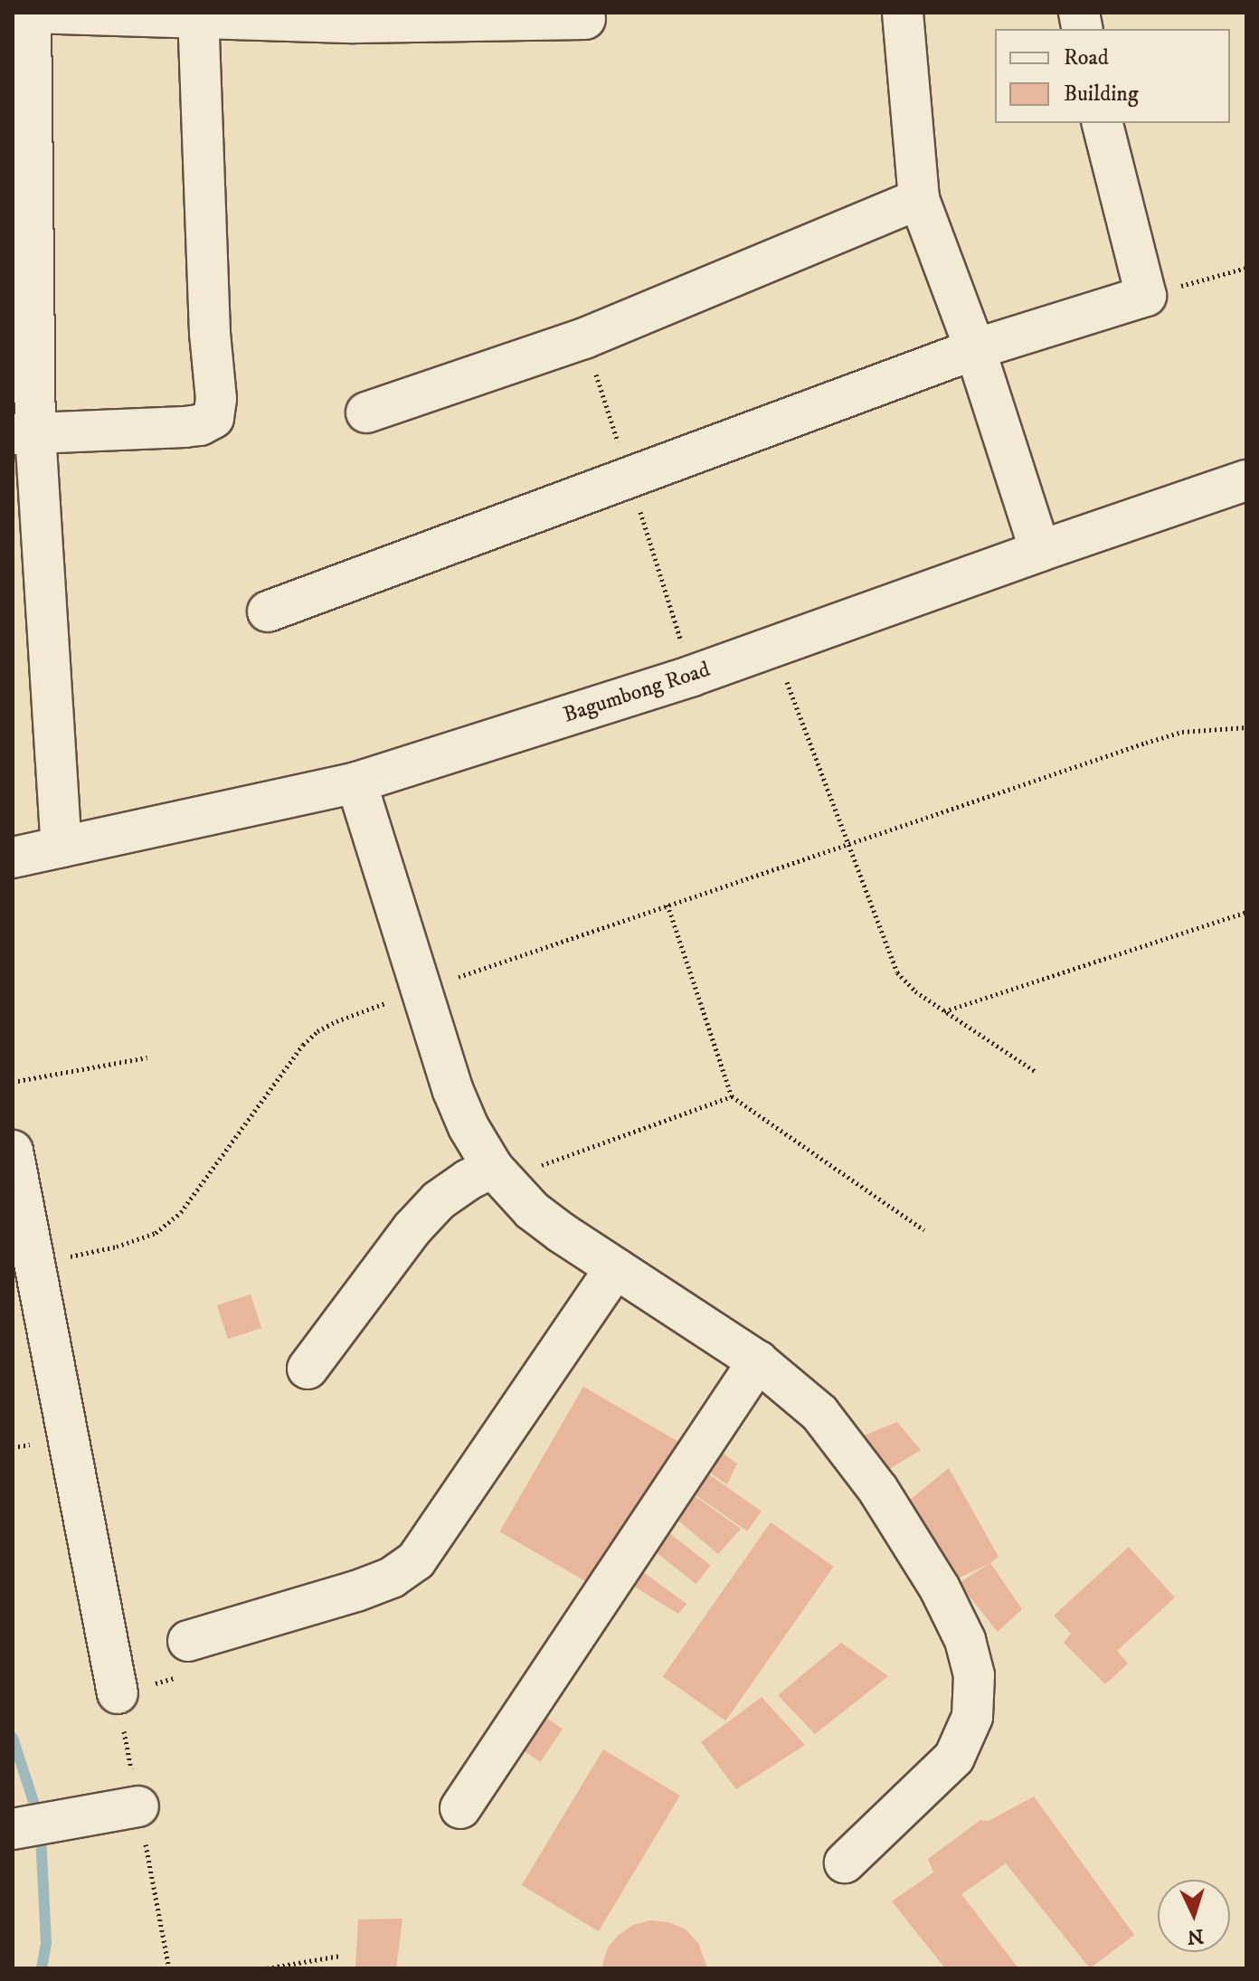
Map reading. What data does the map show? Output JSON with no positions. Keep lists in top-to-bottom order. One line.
{"streets":{"street":["Bagumbong Road"]},"legend":["Road","Building"],"north":"bottom"}
